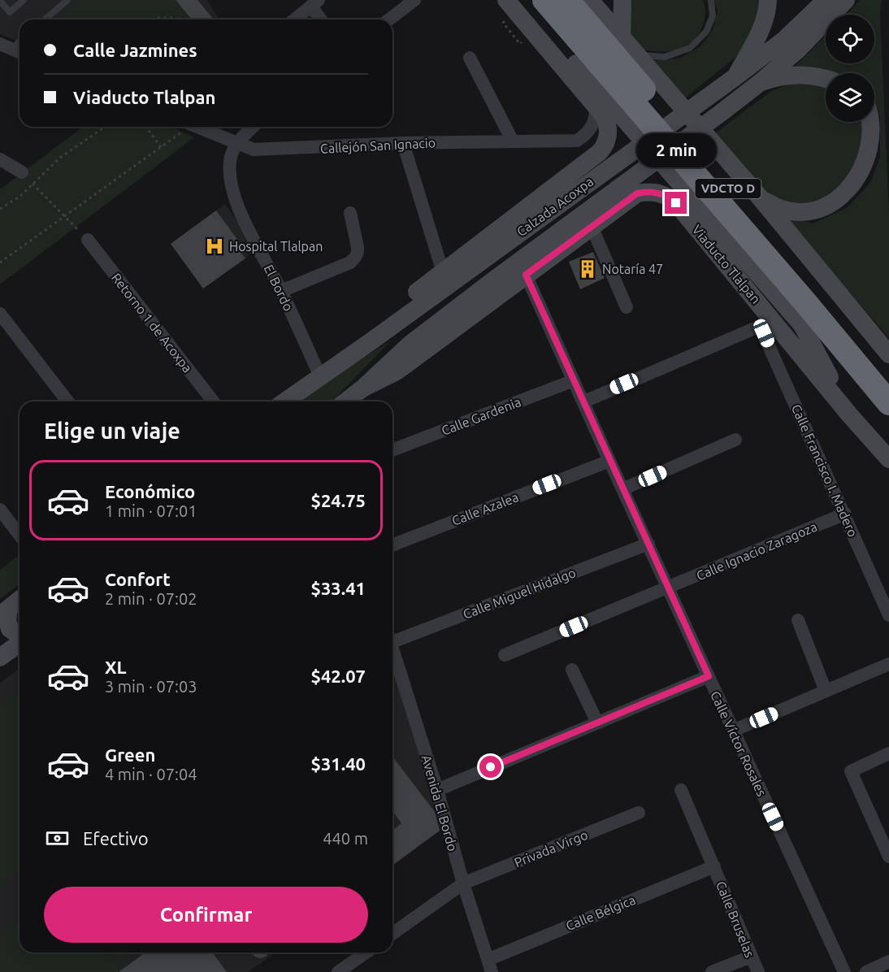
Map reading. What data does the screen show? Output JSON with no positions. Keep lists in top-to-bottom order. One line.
{"streets":{"highway":["VDCTO D"],"main road":["Calzada Acoxpa","Viaducto Tlalpan"],"street":["Callejón San Ignacio","El Bordo","Retorno 1 de Acoxpa","Calle Gardenia","Calle Francisco I. Madero","Calle Azalea","Calle Ignacio Zaragoza","Calle Miguel Hidalgo","Calle Víctor Rosales","Avenida El Bordo","Privada Virgo","Calle Bélgica","Calle Bruselas"]},"crossings":[["Callejón San Ignacio","El Bordo"],["Calzada Acoxpa","Viaducto Tlalpan"],["Calzada Acoxpa","El Bordo"],["Viaducto Tlalpan","Calle Francisco I. Madero"],["Viaducto Tlalpan","Calle Víctor Rosales"],["Calle Gardenia","Calle Víctor Rosales"],["Calle Francisco I. Madero","Calle Ignacio Zaragoza"],["Calle Azalea","Calle Víctor Rosales"],["Calle Ignacio Zaragoza","Calle Víctor Rosales"],["Calle Miguel Hidalgo","Calle Víctor Rosales"],["Avenida El Bordo","Privada Virgo"],["Avenida El Bordo","Calle Bélgica"],["Calle Bélgica","Calle Bruselas"]],"places":{"hospital":["Hospital Tlalpan"],"building":["Notaría 47"]},"page":{"banner":["Calle Jazmines","Viaducto Tlalpan"],"bubble":"2 min","heading":"Elige un viaje","list":[{"name":"Económico","note":"1 min · 07:01","value":"$24.75"},{"name":"Confort","note":"2 min · 07:02","value":"$33.41"},{"name":"XL","note":"3 min · 07:03","value":"$42.07"},{"name":"Green","note":"4 min · 07:04","value":"$31.40"}],"pay":["Efectivo","440 m"],"buttons":"Confirmar"}}
